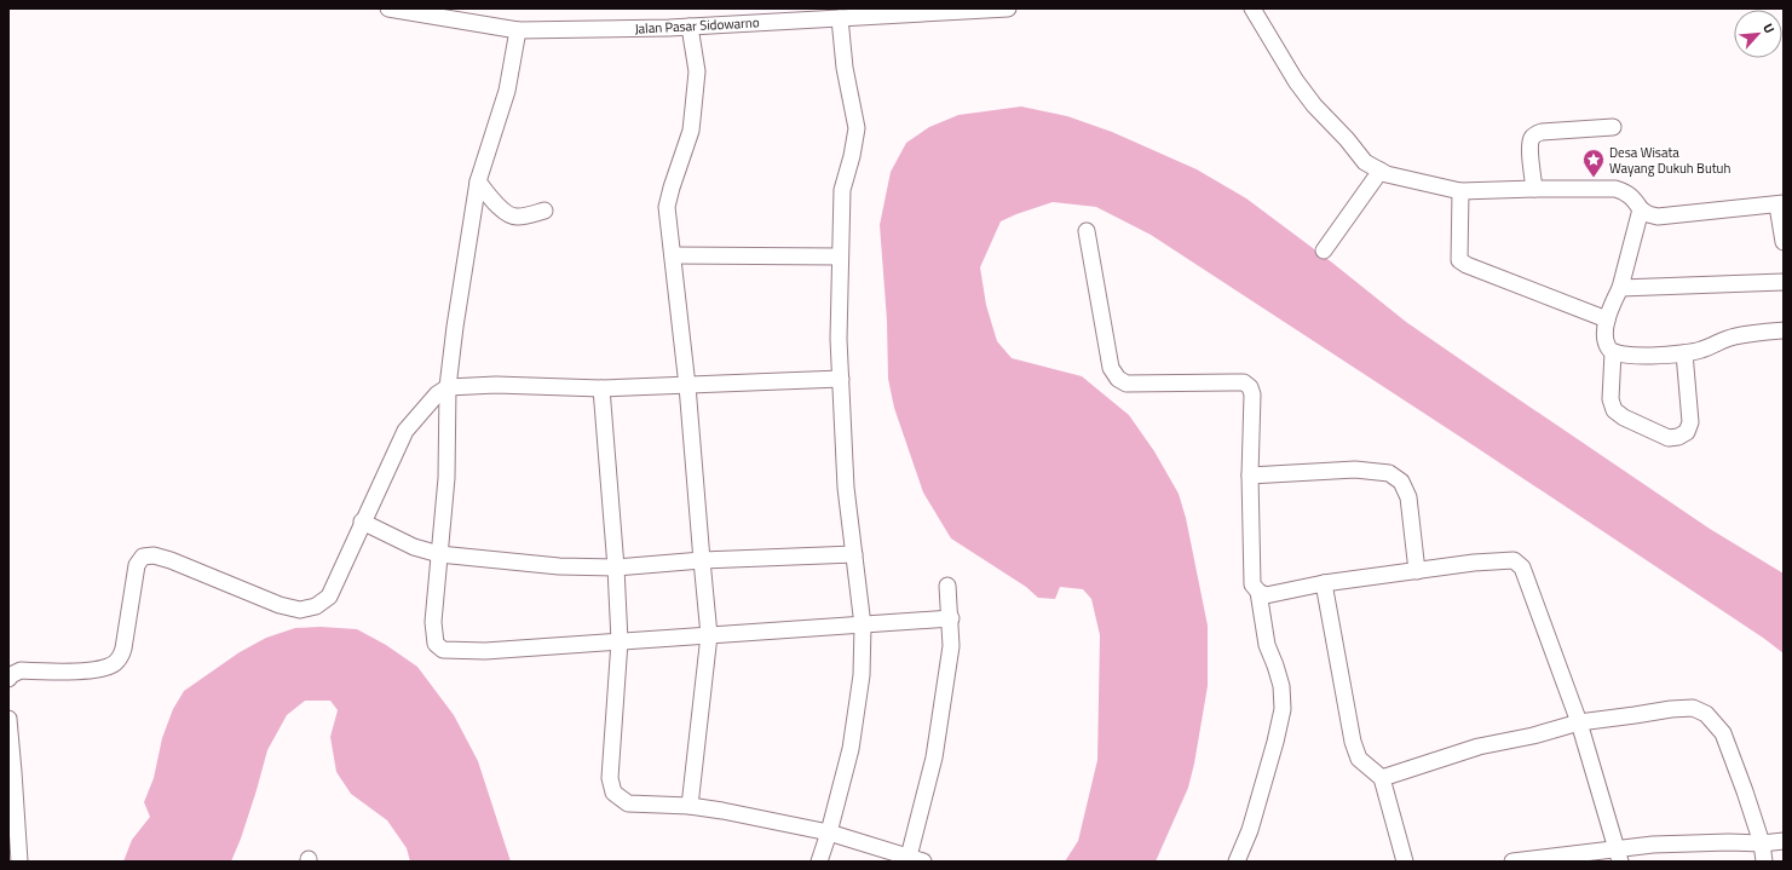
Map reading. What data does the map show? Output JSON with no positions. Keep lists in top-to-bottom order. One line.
{"streets":{"street":["Jalan Pasar Sidowarno"]},"places":{"place":["Desa Wisata Wayang Dukuh Butuh"]},"north":"top right"}
